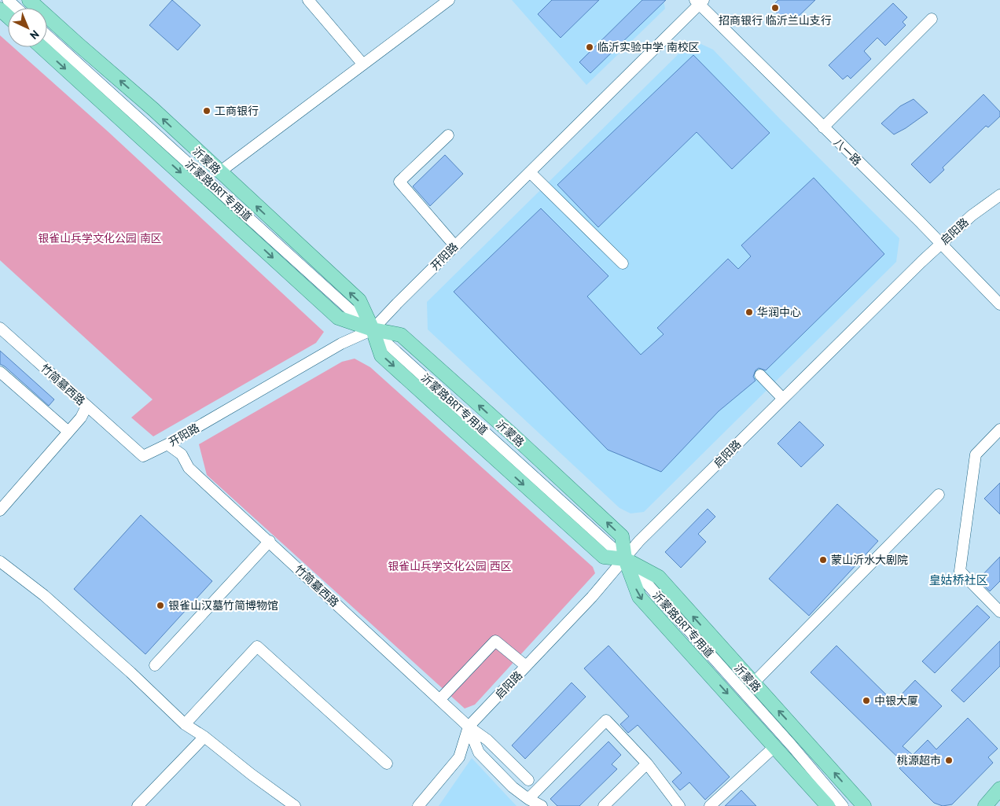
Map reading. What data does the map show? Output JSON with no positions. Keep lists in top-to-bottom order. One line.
{"streets":{"main road":["沂蒙路"],"street":["八一路","沂蒙路BRT专用道","启阳路","开阳路","竹简墓西路"]},"crossings":[["八一路","启阳路"],["八一路","开阳路"],["沂蒙路","沂蒙路BRT专用道"],["沂蒙路","启阳路"],["沂蒙路","开阳路"],["沂蒙路BRT专用道","启阳路"],["沂蒙路BRT专用道","开阳路"],["启阳路","竹简墓西路"],["开阳路","竹简墓西路"]],"districts":["皇姑桥社区"],"parks":["银雀山兵学文化公园 南区","银雀山兵学文化公园 西区"],"places":["招商银行 临沂兰山支行","临沂实验中学 南校区","工商银行","华润中心","蒙山沂水大剧院","银雀山汉墓竹简博物馆","中银大厦","桃源超市"],"north":"bottom right"}
